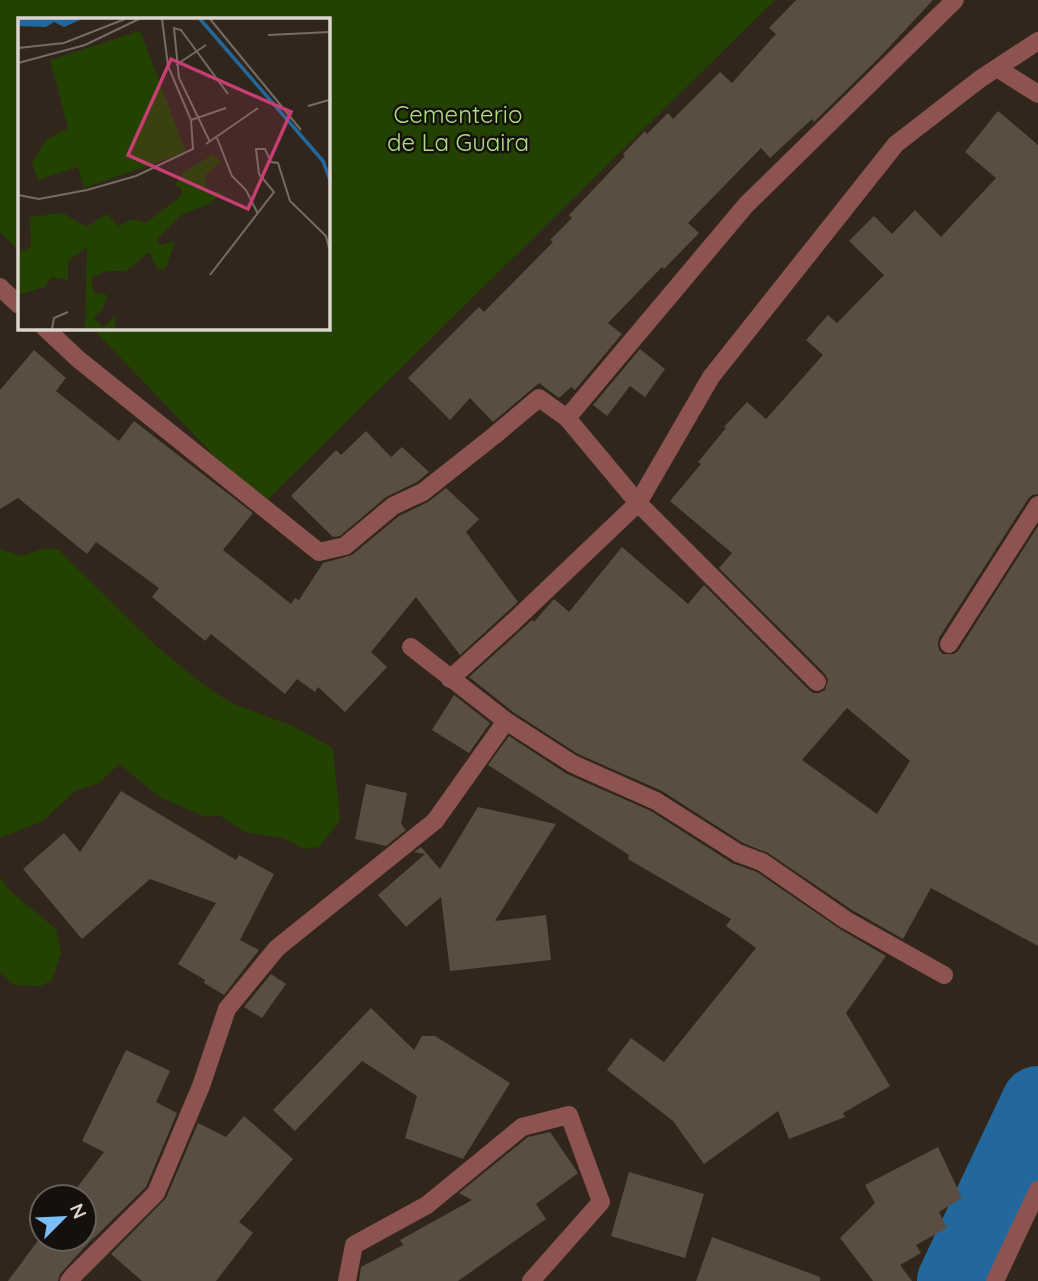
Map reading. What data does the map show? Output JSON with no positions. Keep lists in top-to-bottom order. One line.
{"parks":["Cementerio de La Guaira"],"north":"top right"}
